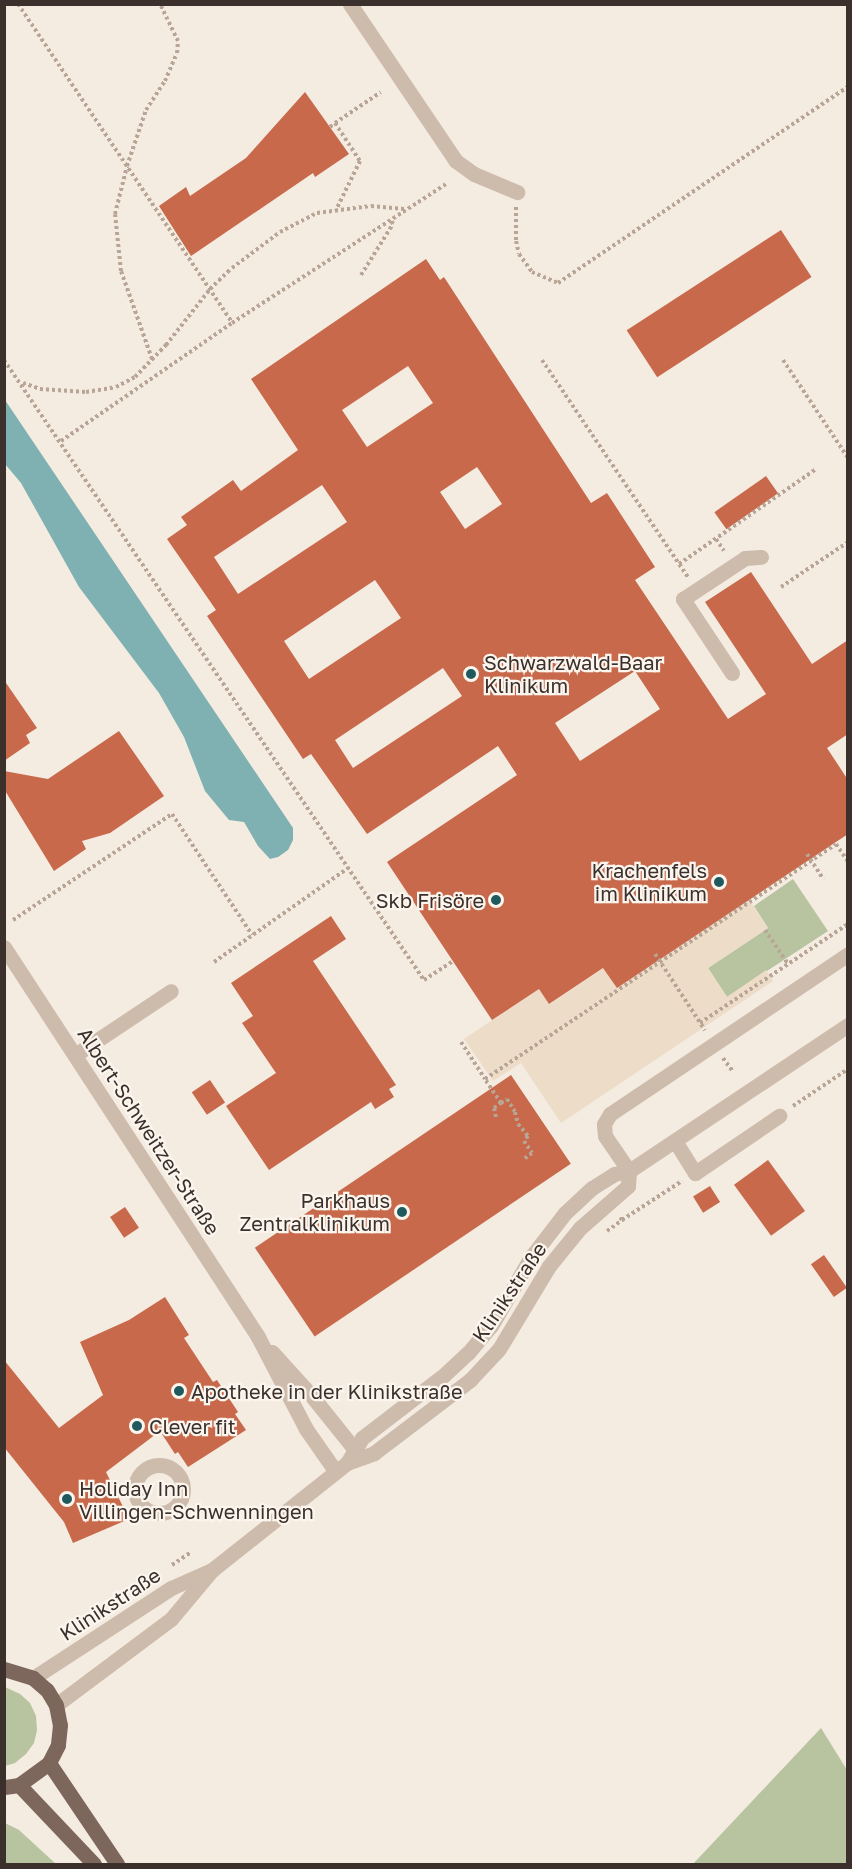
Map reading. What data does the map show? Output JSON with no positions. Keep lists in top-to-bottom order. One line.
{"streets":{"street":["Albert-Schweitzer-Straße","Klinikstraße"]},"crossings":[["Albert-Schweitzer-Straße","Klinikstraße"]],"places":["Schwarzwald-Baar Klinikum","Krachenfels im Klinikum","Skb Frisöre","Parkhaus Zentralklinikum","Apotheke in der Klinikstraße","Clever fit","Holiday Inn Villingen-Schwenningen"]}
